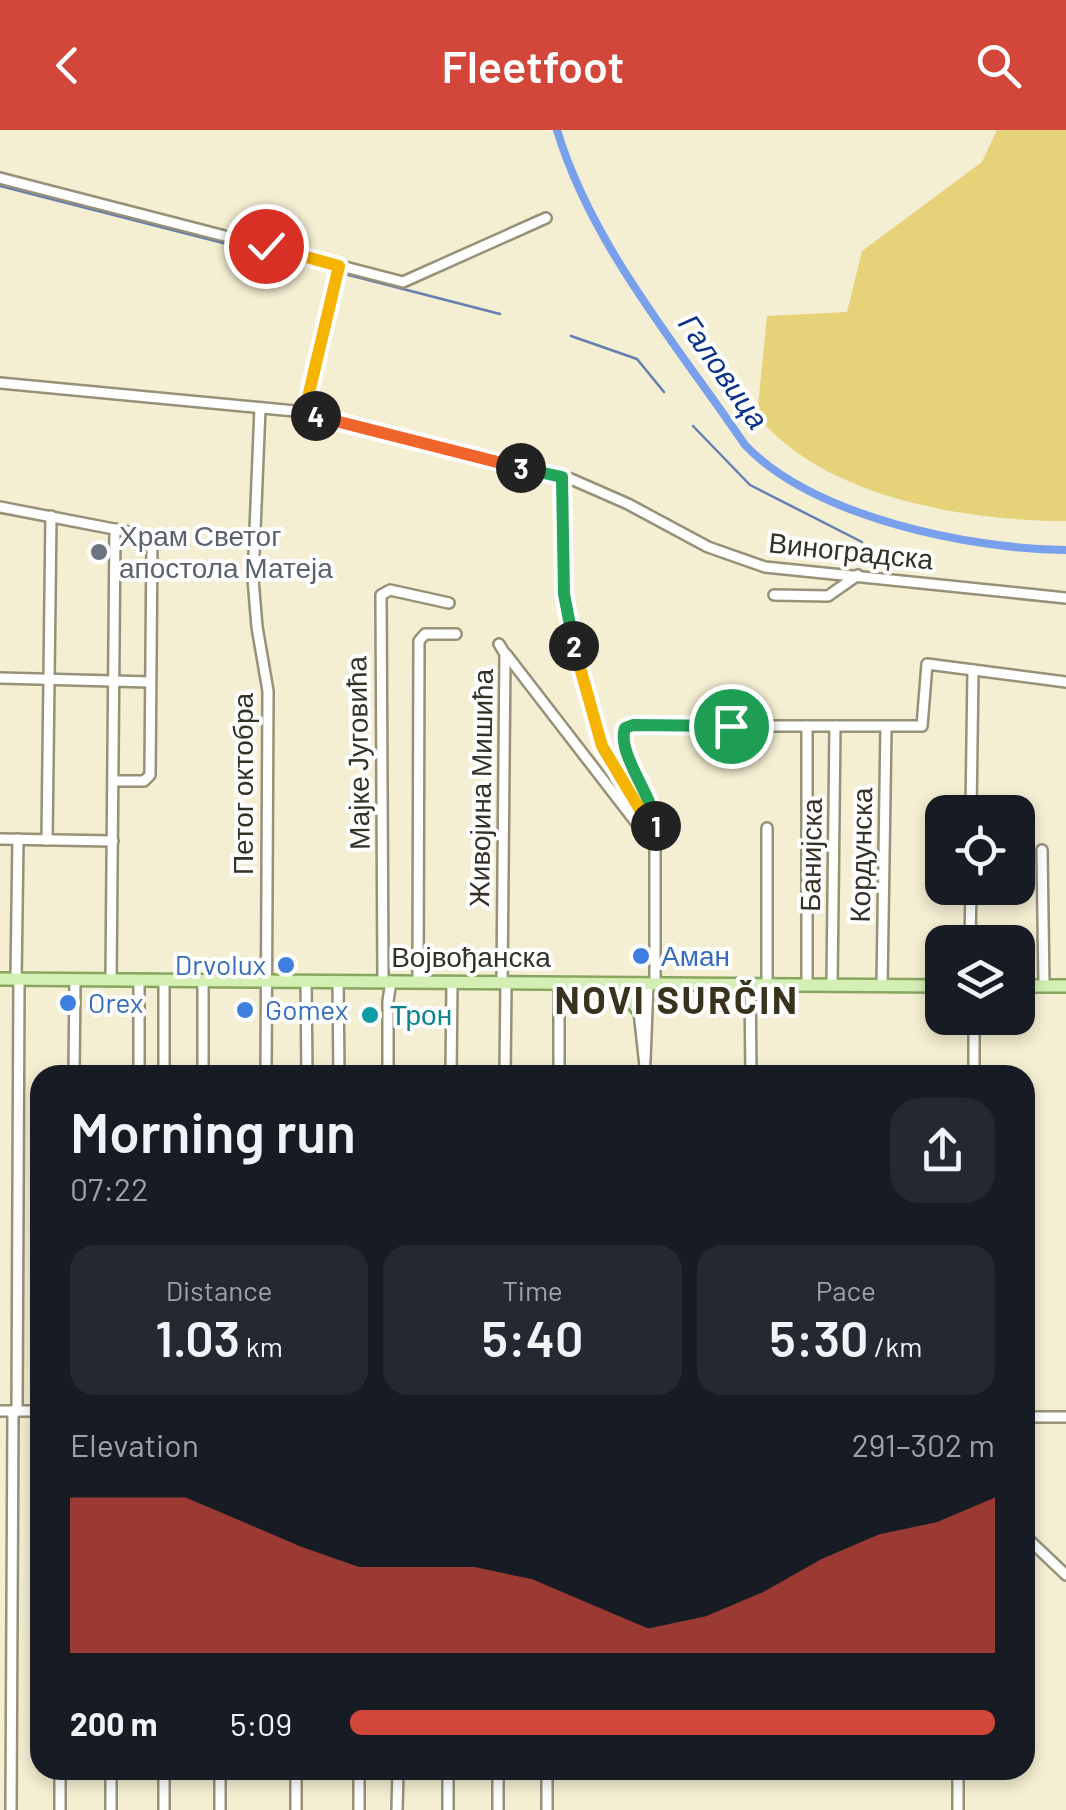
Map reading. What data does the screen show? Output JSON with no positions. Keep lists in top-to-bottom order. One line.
{"streets":{"main road":["Војвођанска"],"street":["Виноградска","Мајке Југовића","Петог октобра","Живојина Мишића","Банијска","Кордунска"]},"crossings":[["Виноградска","Петог октобра"],["Мајке Југовића","Војвођанска"],["Петог октобра","Војвођанска"],["Живојина Мишића","Војвођанска"],["Банијска","Војвођанска"],["Кордунска","Војвођанска"]],"districts":["NOVI SURČIN"],"water":["Галовица"],"places":["Храм Светог апостола Матеја","Аман","Drvolux","Orex","Gomex","Трон"],"page":{"header":"Fleetfoot","pins":["4","3","2","1"],"heading":["Morning run","07:22"],"stats":[["Distance","1.03 km"],["Time","5:40"],["Pace","5:30 /km"]],"chart":["Elevation","291–302 m"],"list":[{"name":"200 m","note":"5:09"}]}}
